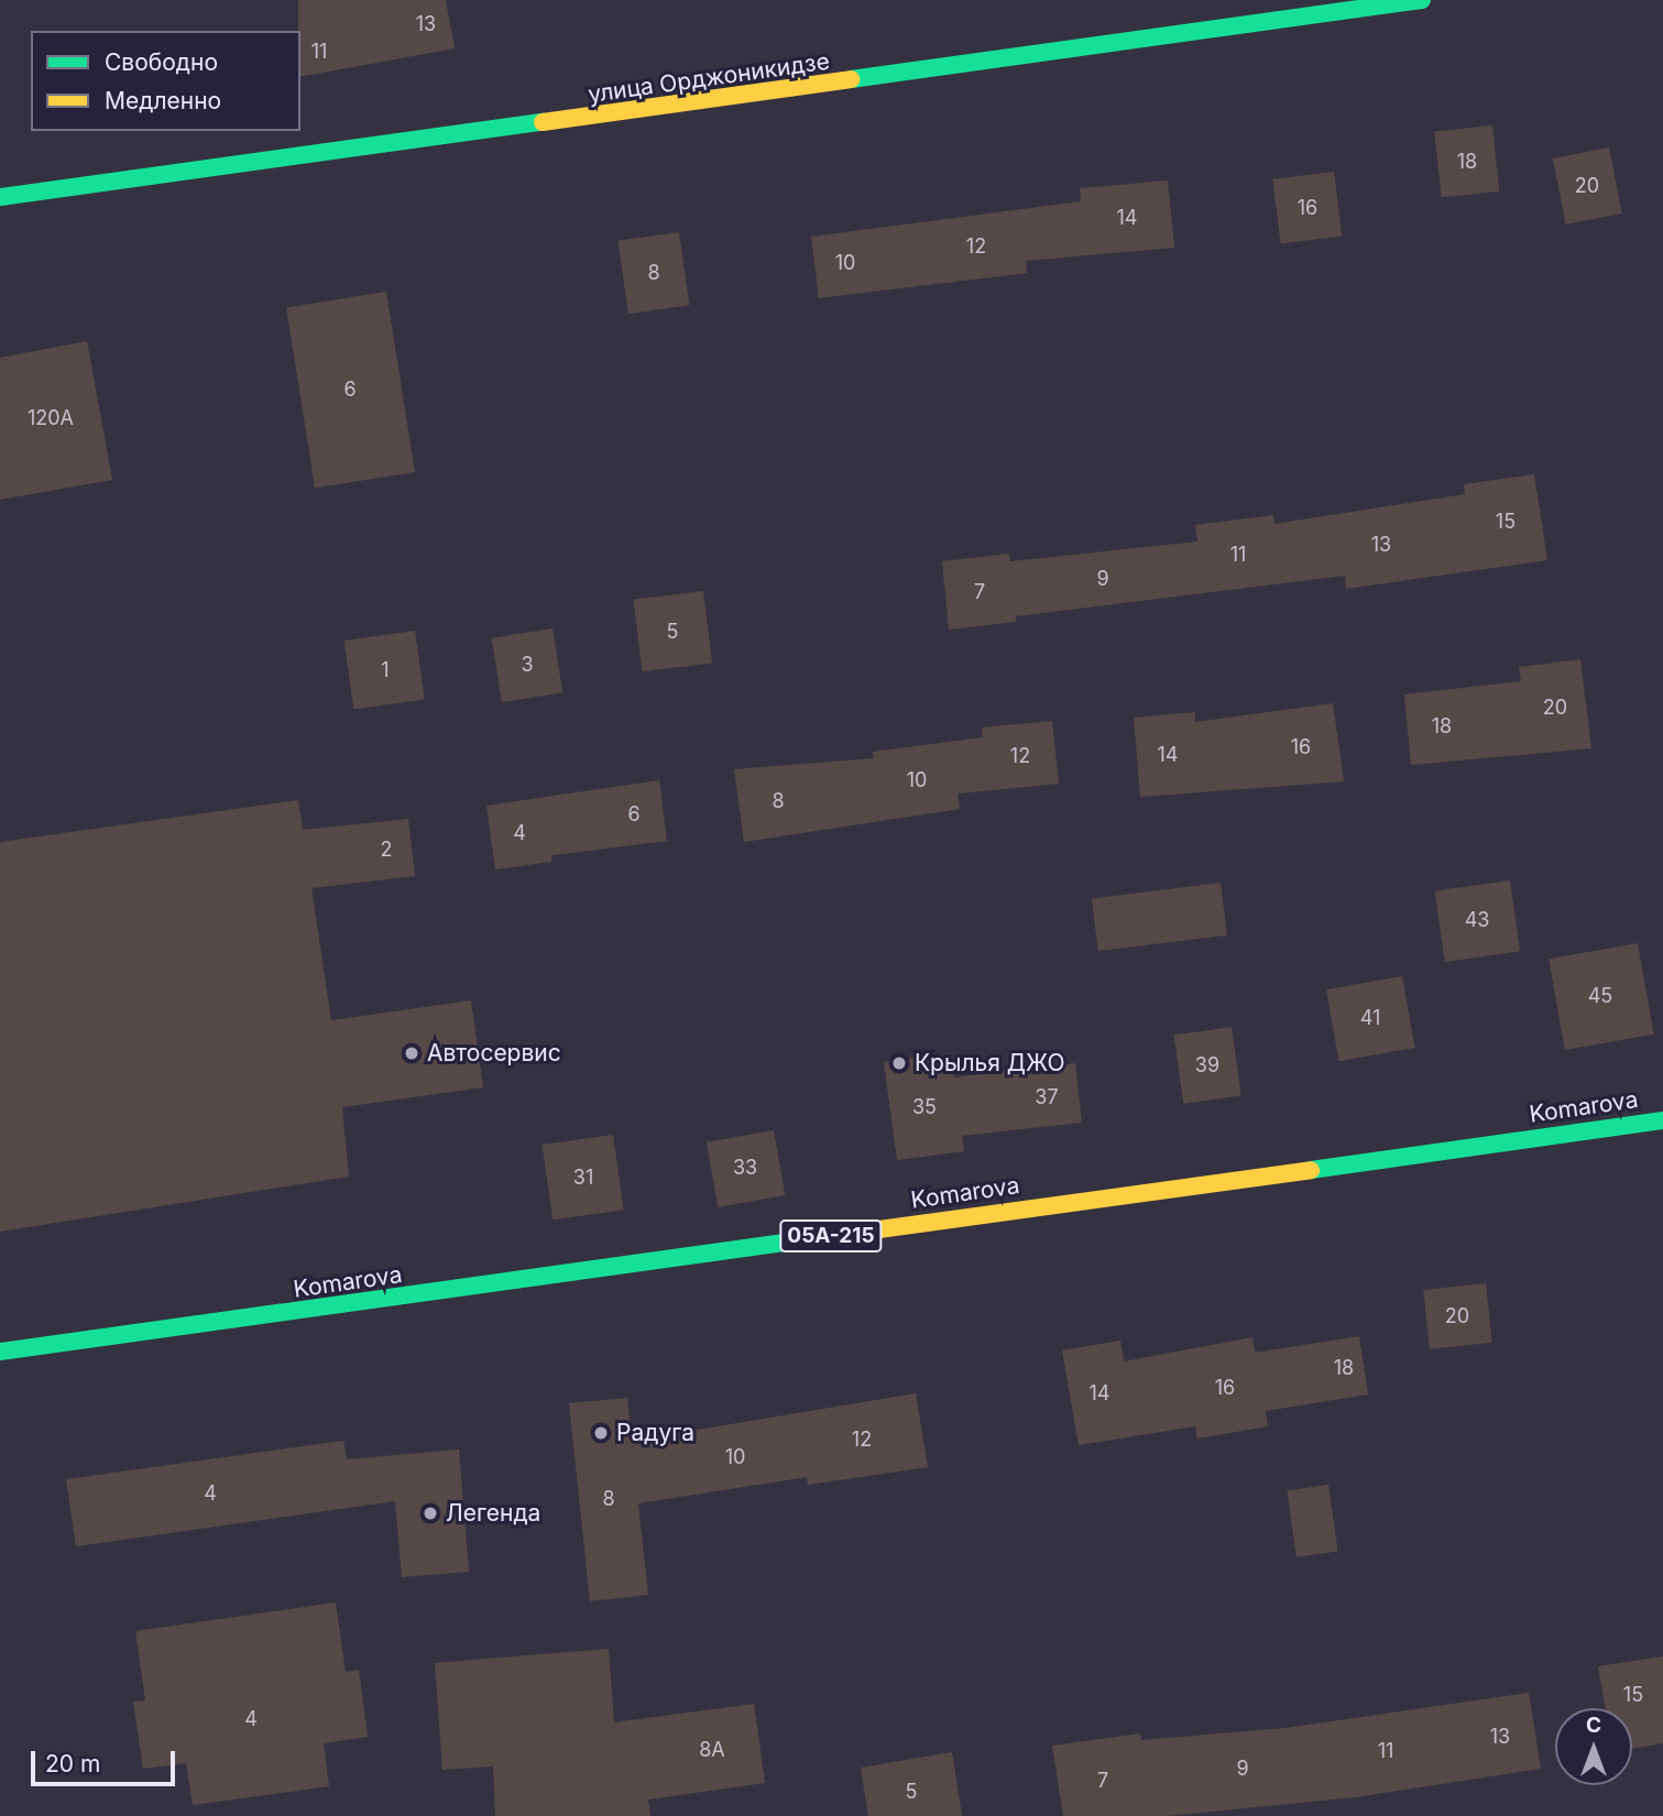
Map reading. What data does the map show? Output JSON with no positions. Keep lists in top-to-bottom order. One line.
{"streets":{"main road":["улица Орджоникидзе","Komarova","05А-215"]},"places":["Автосервис","Крылья ДЖО","Радуга","Легенда"],"house_numbers":["13","11","18","20","16","14","12","10","8","6","120А","15","13","11","9","7","5","3","1","20","18","16","14","12","10","8","6","4","2","43","45","41","39","37","35","33","31","20","18","16","14","12","10","4","8","15","4","13","8А","11","9","7","5"],"legend":["Свободно","Медленно"],"scale_bar":"20 m","north":"top"}
